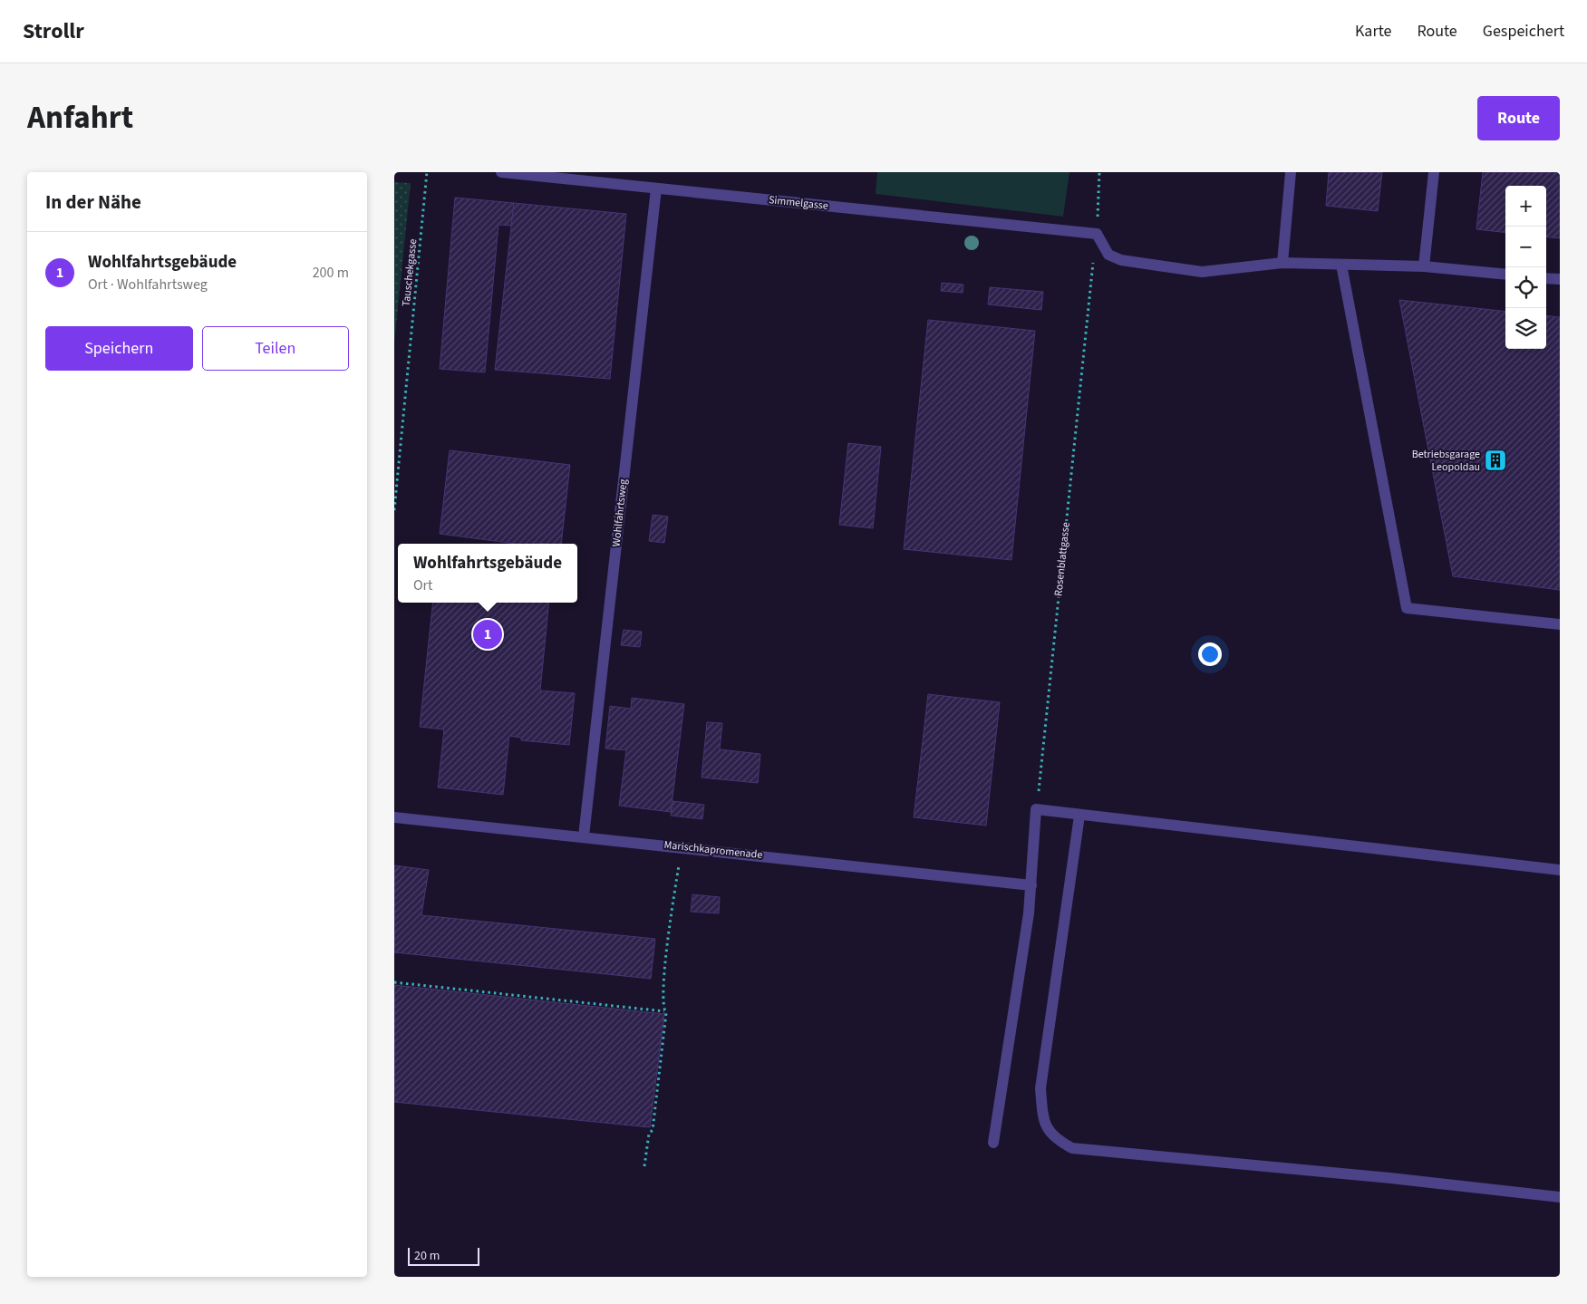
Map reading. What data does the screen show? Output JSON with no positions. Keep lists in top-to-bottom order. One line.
{"streets":{"street":["Simmelgasse","Wohlfahrtsweg","Marischkapromenade"],"path":["Tauschekgasse","Rosenblattgasse"]},"crossings":[["Simmelgasse","Wohlfahrtsweg"],["Simmelgasse","Rosenblattgasse"],["Wohlfahrtsweg","Marischkapromenade"]],"places":{"building":["Betriebsgarage Leopoldau"]},"scale_bar":"20 m","page":{"header":"Strollr","nav":["Karte","Route","Gespeichert"],"title":"Anfahrt","buttons":["Route",["Speichern","Teilen"]],"heading":"In der Nähe","map_buttons":["+","−"],"list":[{"mark":"1","name":"Wohlfahrtsgebäude","note":"Ort · Wohlfahrtsweg","value":"200 m"}],"popup":["Wohlfahrtsgebäude","Ort"],"pins":"1","scale":"20 m"}}
